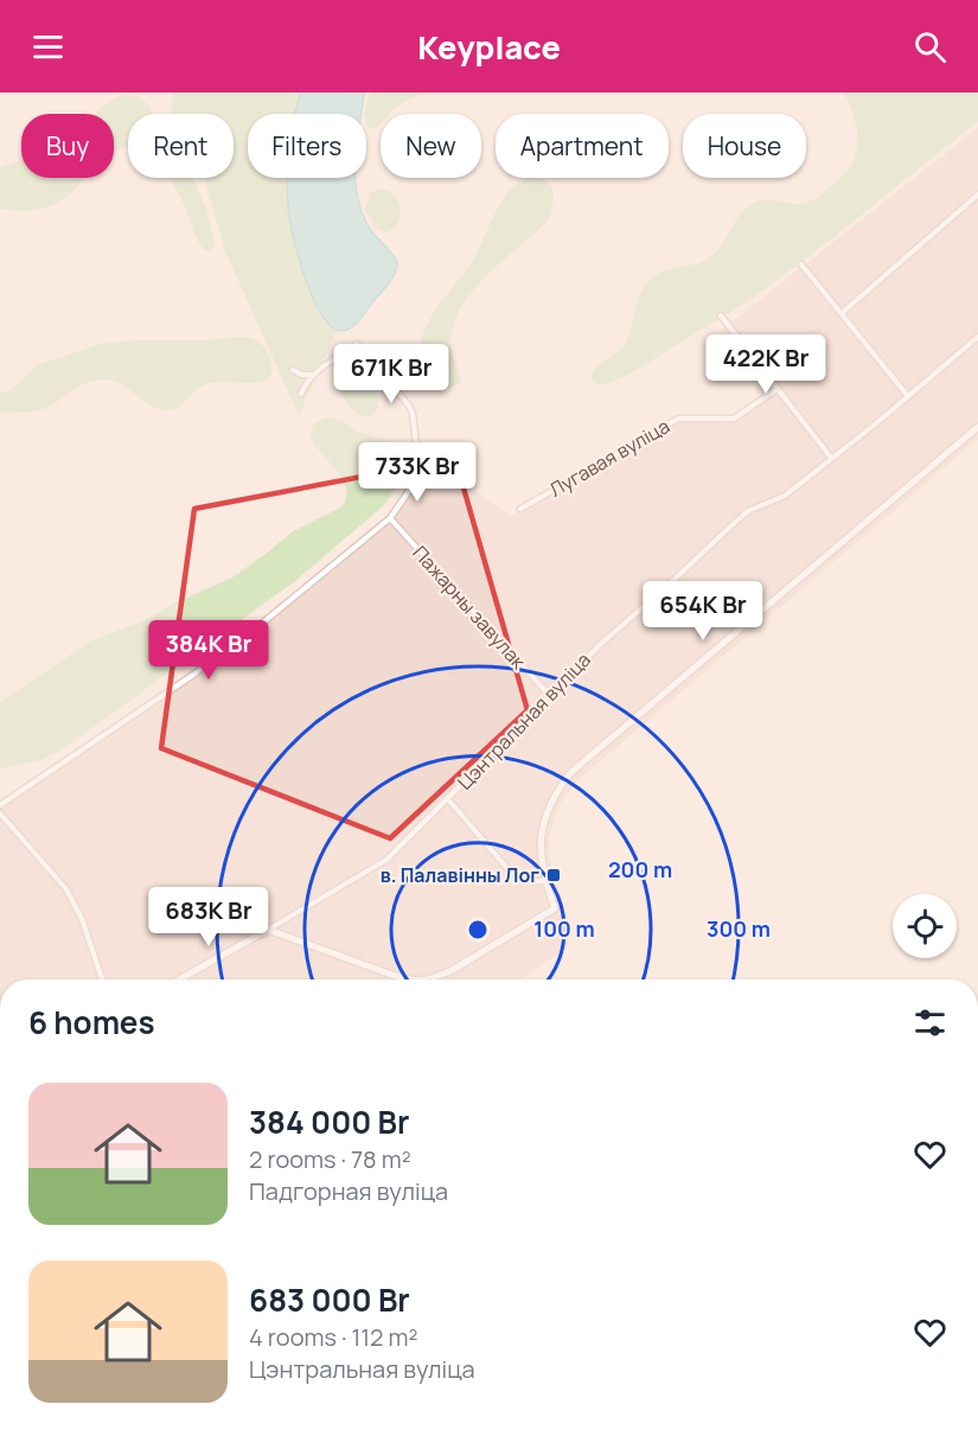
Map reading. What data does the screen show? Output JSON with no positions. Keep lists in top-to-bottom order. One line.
{"streets":{"street":["Лугавая вуліца","Пажарны завулак","Цэнтральная вуліца"]},"crossings":[["Пажарны завулак","Цэнтральная вуліца"]],"places":{"transit":["в. Палавінны Лог"]},"page":{"header":"Keyplace","chip":["Buy","Rent","Filters","New","Apartment","House"],"price":["422K Br","671K Br","733K Br","654K Br","384K Br","683K Br"],"heading":"6 homes","list":[{"name":"384 000 Br","note":"2 rooms · 78 m² · Падгорная вуліца"},{"name":"683 000 Br","note":"4 rooms · 112 m² · Цэнтральная вуліца"}]},"rings":["200 m","100 m","300 m"]}
